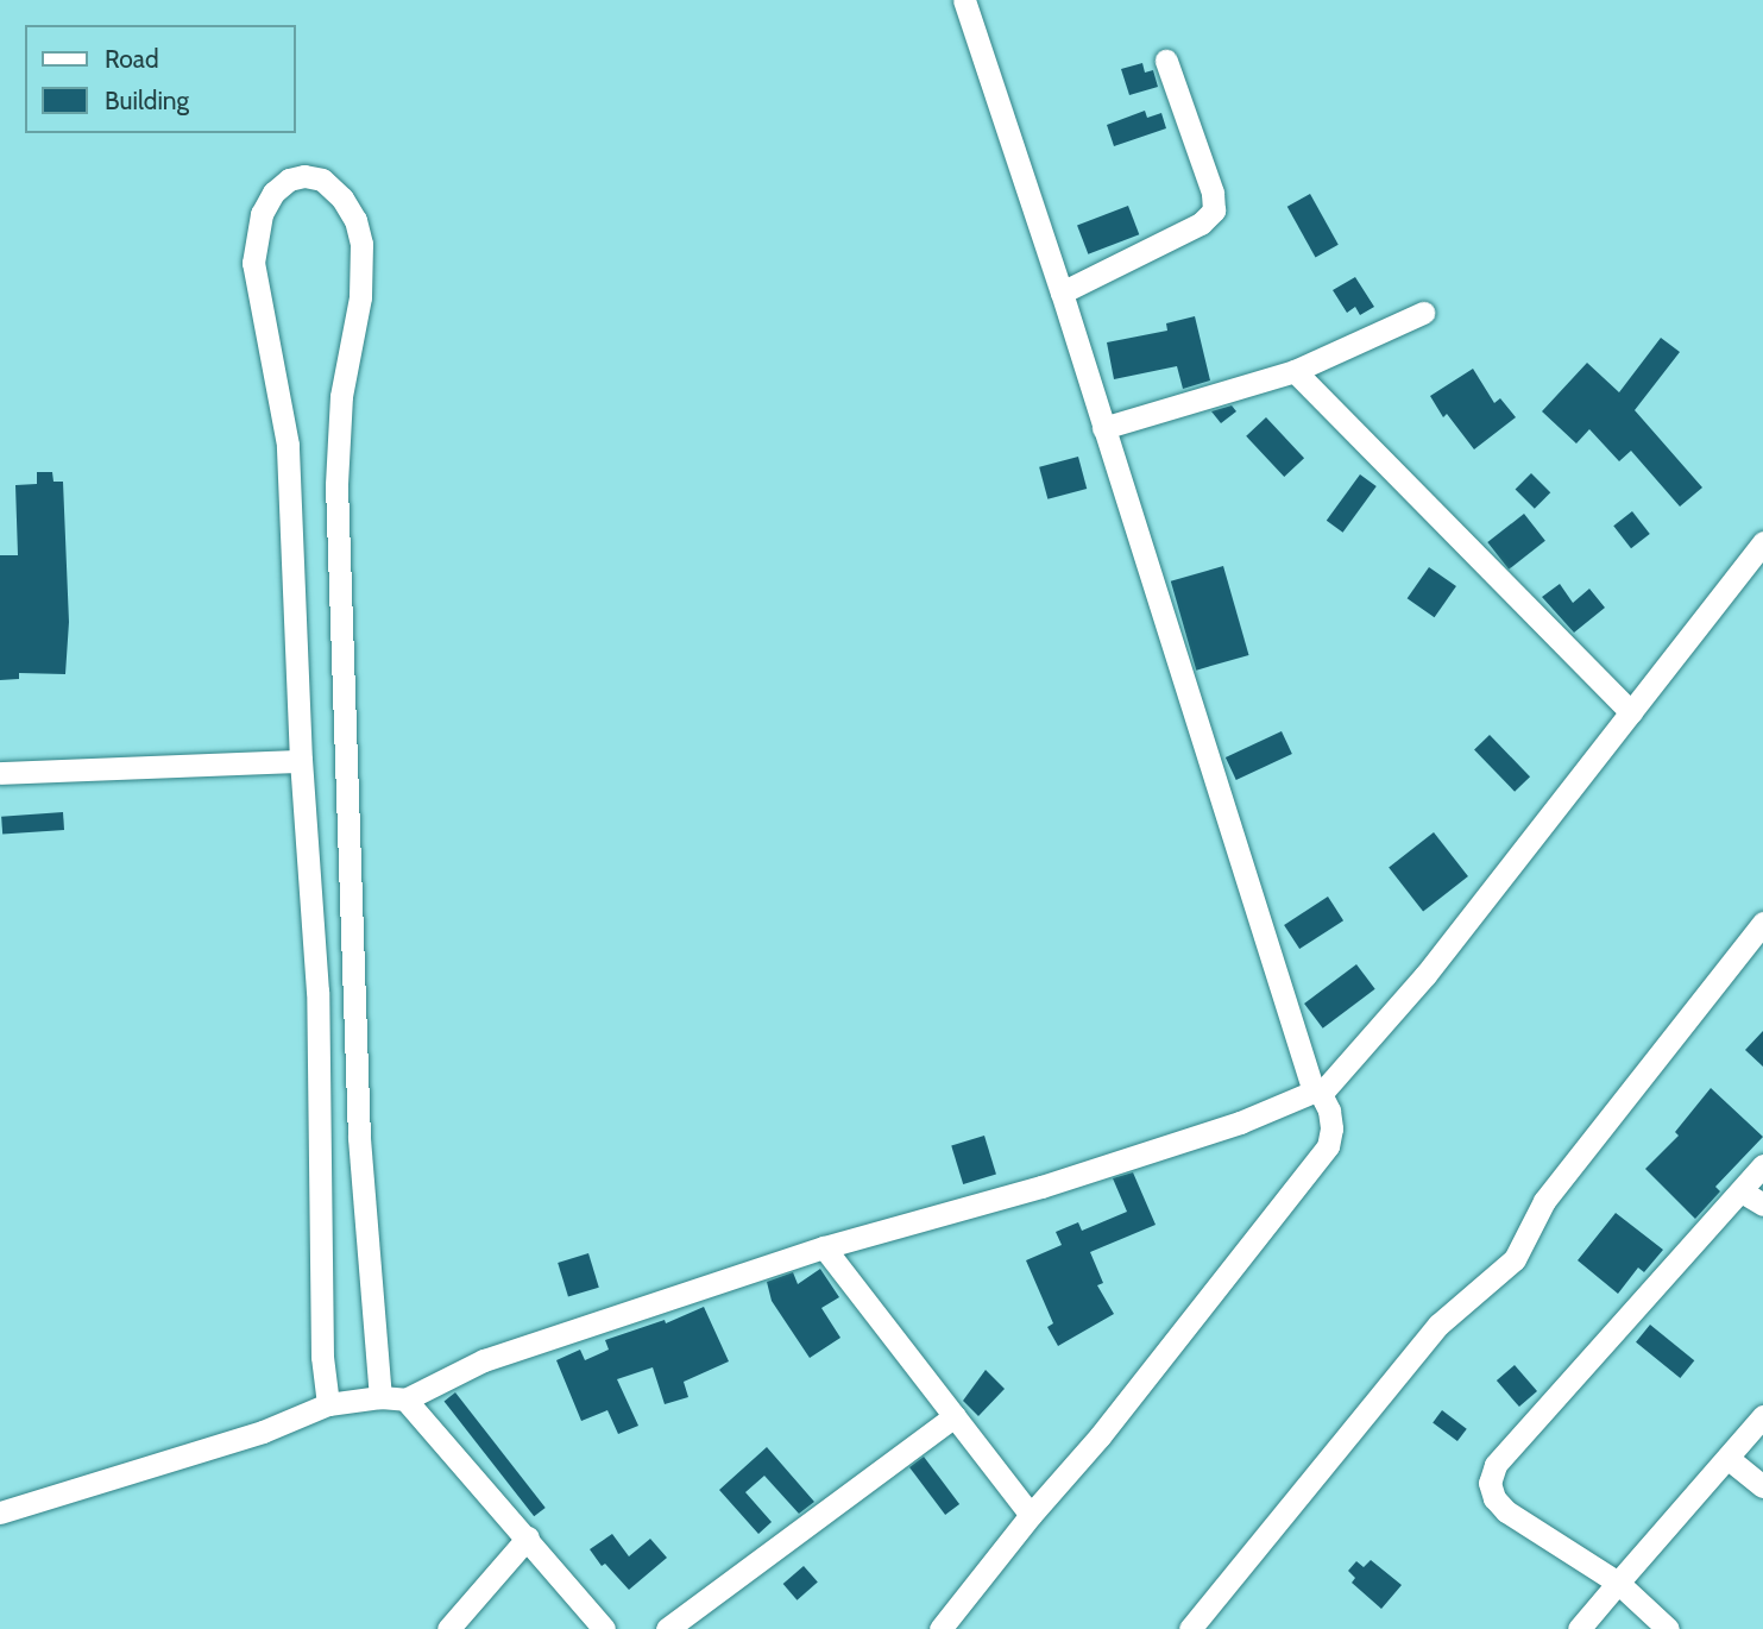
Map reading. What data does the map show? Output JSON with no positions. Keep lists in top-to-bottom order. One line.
{"legend":["Road","Building"]}
